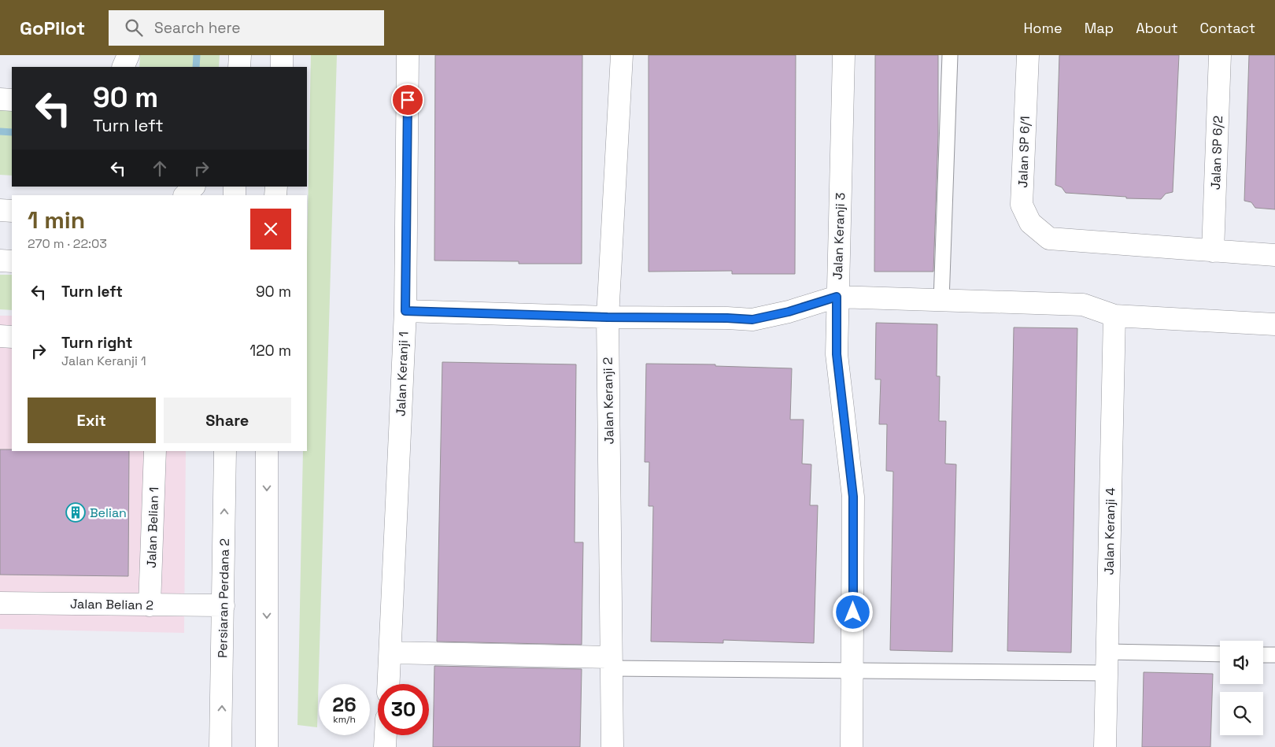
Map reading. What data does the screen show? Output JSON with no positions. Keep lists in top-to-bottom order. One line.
{"streets":{"street":["Jalan SP 6/1","Jalan SP 6/2","Jalan Keranji 3","Jalan Keranji 1","Jalan Keranji 2","Jalan Belian 1","Jalan Keranji 4","Persiaran Perdana 2","Jalan Belian 2"]},"crossings":[["Jalan SP 6/1","Jalan SP 6/2"],["Jalan Belian 1","Jalan Belian 2"],["Persiaran Perdana 2","Jalan Belian 2"]],"places":{"building":["Belian"]},"page":{"header":"GoPilot","search":"Search here","nav":["Home","Map","About","Contact"],"turn":["90 m","Turn left"],"heading":["1 min","270 m · 22:03"],"list":[{"name":"Turn left","value":"90 m"},{"name":"Turn right","note":"Jalan Keranji 1","value":"120 m"}],"buttons":["Exit","Share"],"speed":"26 km/h","limit":"30"}}
